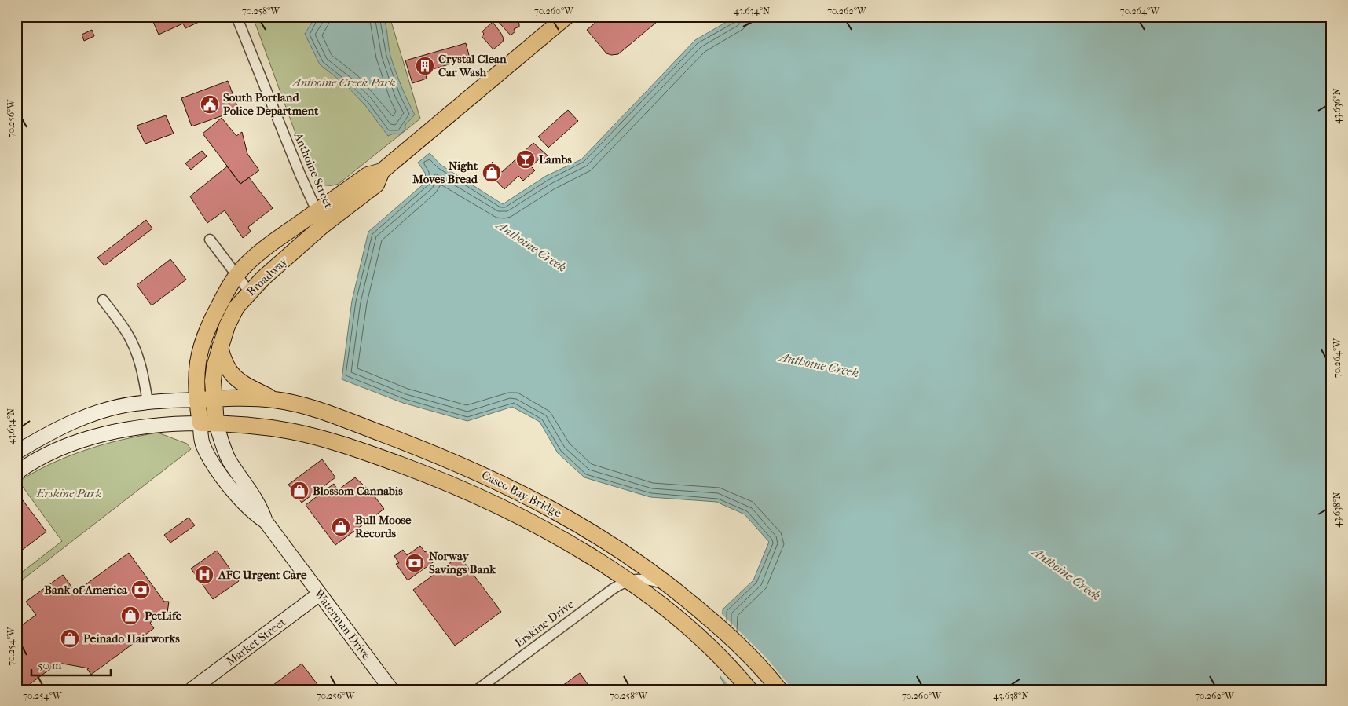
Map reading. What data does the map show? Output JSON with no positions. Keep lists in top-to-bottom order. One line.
{"streets":{"main road":["Broadway","Casco Bay Bridge","Waterman Drive"],"street":["Anthoine Street","Erskine Drive","Market Street"]},"crossings":[["Anthoine Street","Broadway"],["Broadway","Casco Bay Bridge"],["Broadway","Waterman Drive"],["Casco Bay Bridge","Erskine Drive"],["Casco Bay Bridge","Waterman Drive"],["Waterman Drive","Market Street"]],"water":["Anthoine Creek"],"parks":["Anthoine Creek Park","Erskine Park"],"places":{"building":["Crystal Clean Car Wash"],"public building":["South Portland Police Department"],"bar":["Lambs"],"shop":["Night Moves Bread","Blossom Cannabis","Bull Moose Records","PetLife","Peinado Hairworks"],"bank":["Norway Savings Bank","Bank of America"],"hospital":["AFC Urgent Care"]},"scale_bar":"50 m","coordinates":["70.258°W","70.260°W","43.634°N","70.262°W","70.264°W","43.636°N","70.256°W","43.638°N","70.254°W"]}
